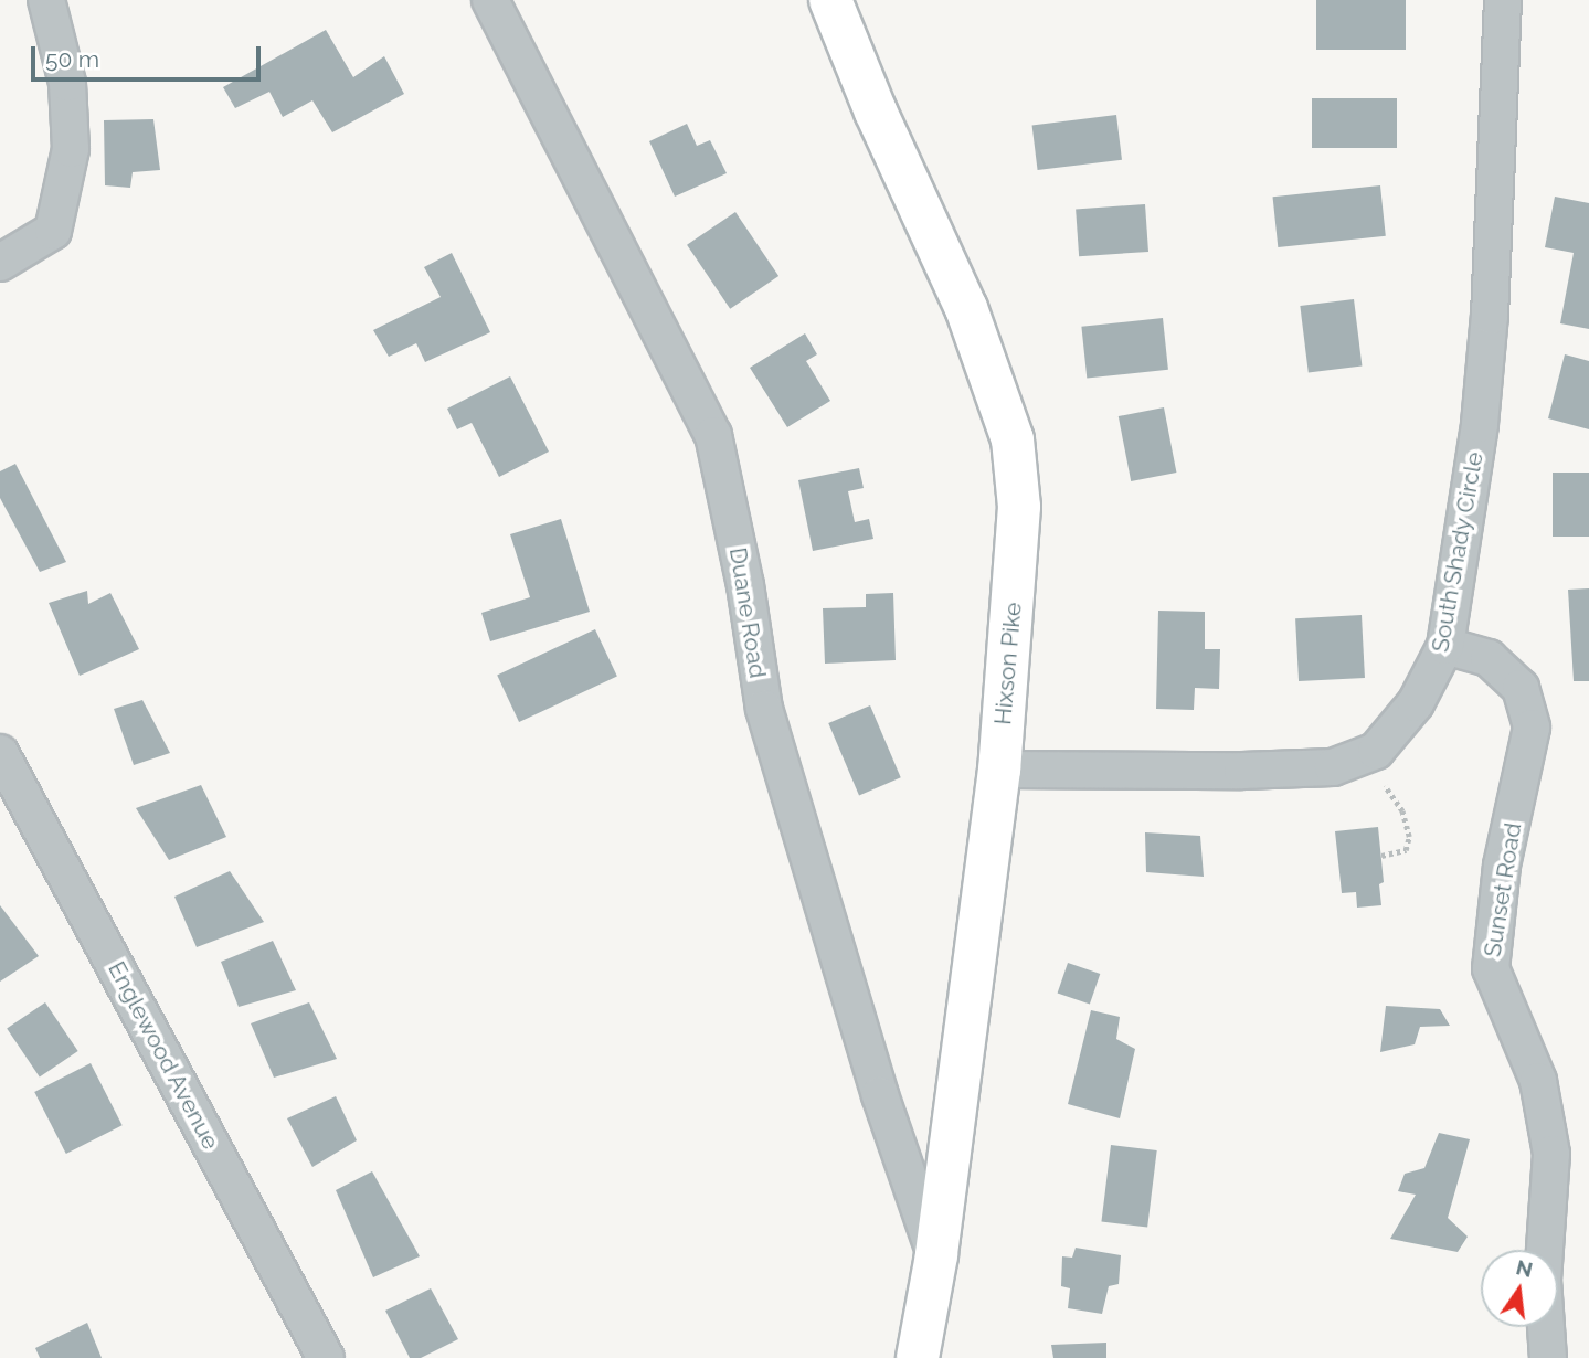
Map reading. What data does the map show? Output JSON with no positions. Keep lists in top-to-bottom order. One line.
{"streets":{"main road":["Hixson Pike"],"street":["South Shady Circle","Duane Road","Sunset Road","Englewood Avenue"]},"crossings":[["South Shady Circle","Hixson Pike"],["South Shady Circle","Sunset Road"],["Duane Road","Hixson Pike"]],"scale_bar":"50 m","north":"top"}
